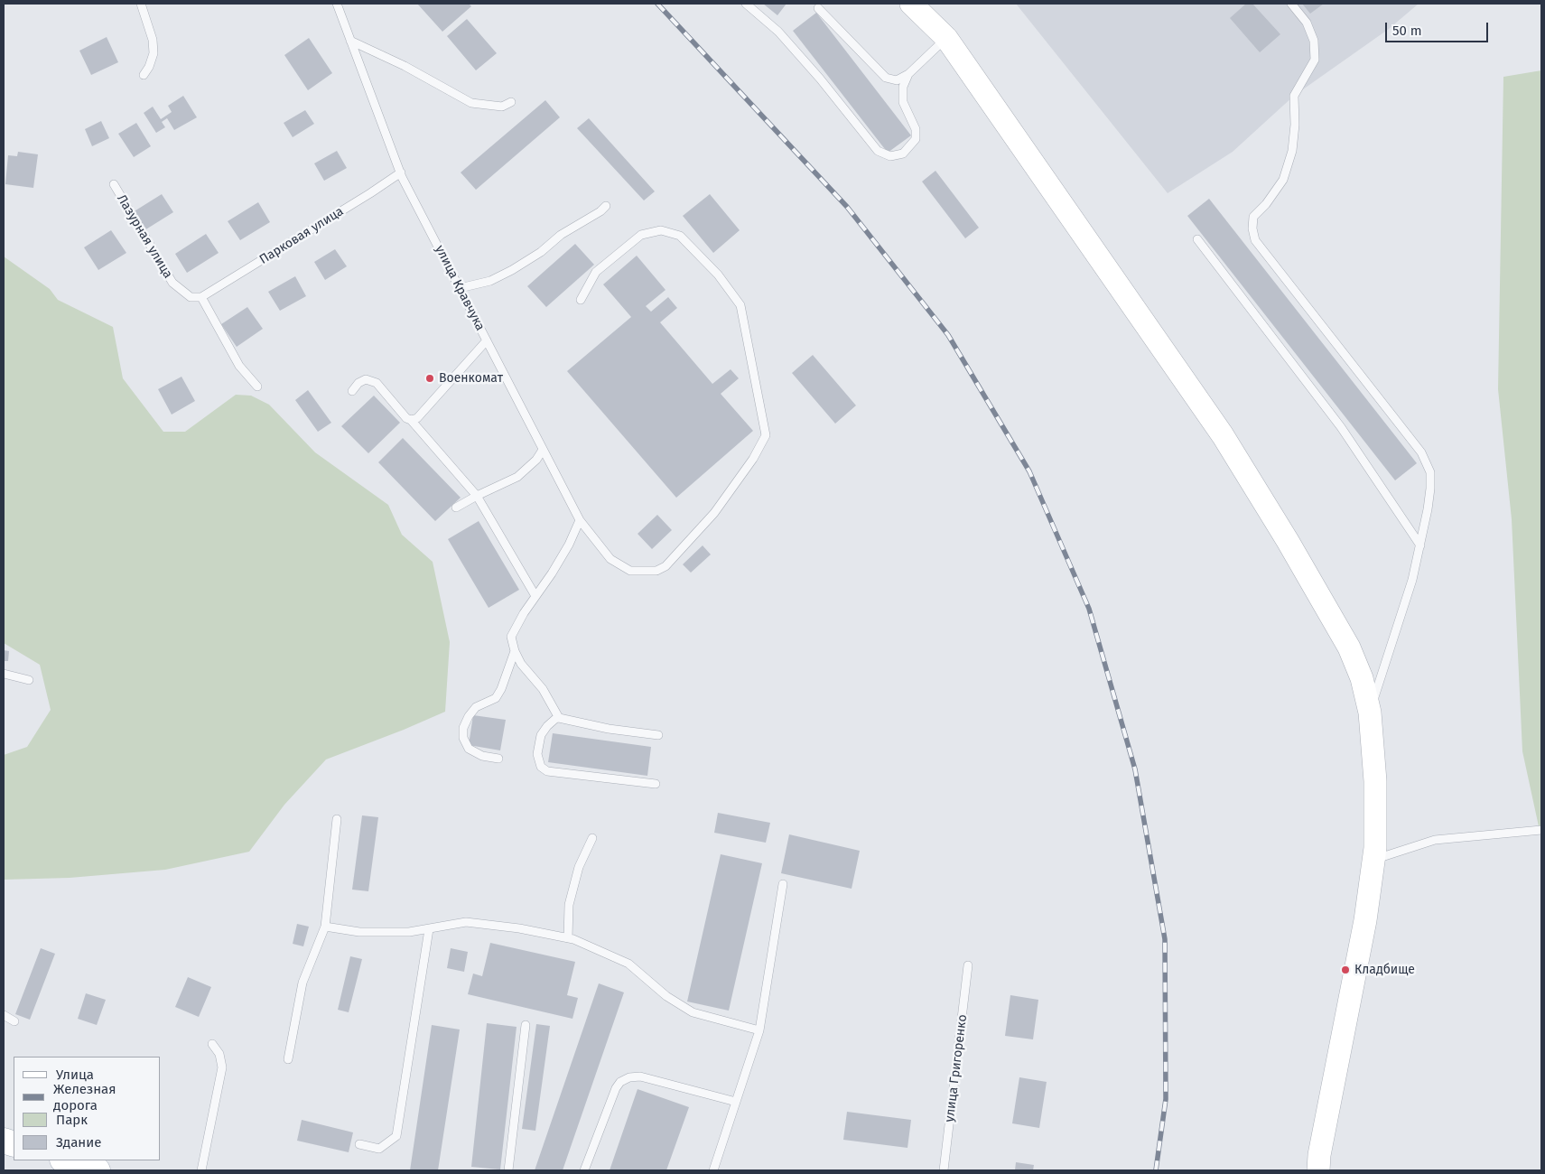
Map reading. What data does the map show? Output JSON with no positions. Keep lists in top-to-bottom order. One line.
{"streets":{"lane":["Парковая улица","Лазурная улица","улица Кравчука","улица Григоренко"]},"crossings":[["Парковая улица","Лазурная улица"],["Парковая улица","улица Кравчука"]],"places":["Военкомат","Кладбище"],"legend":["Улица","Железная дорога","Парк","Здание"],"scale_bar":"50 m"}
